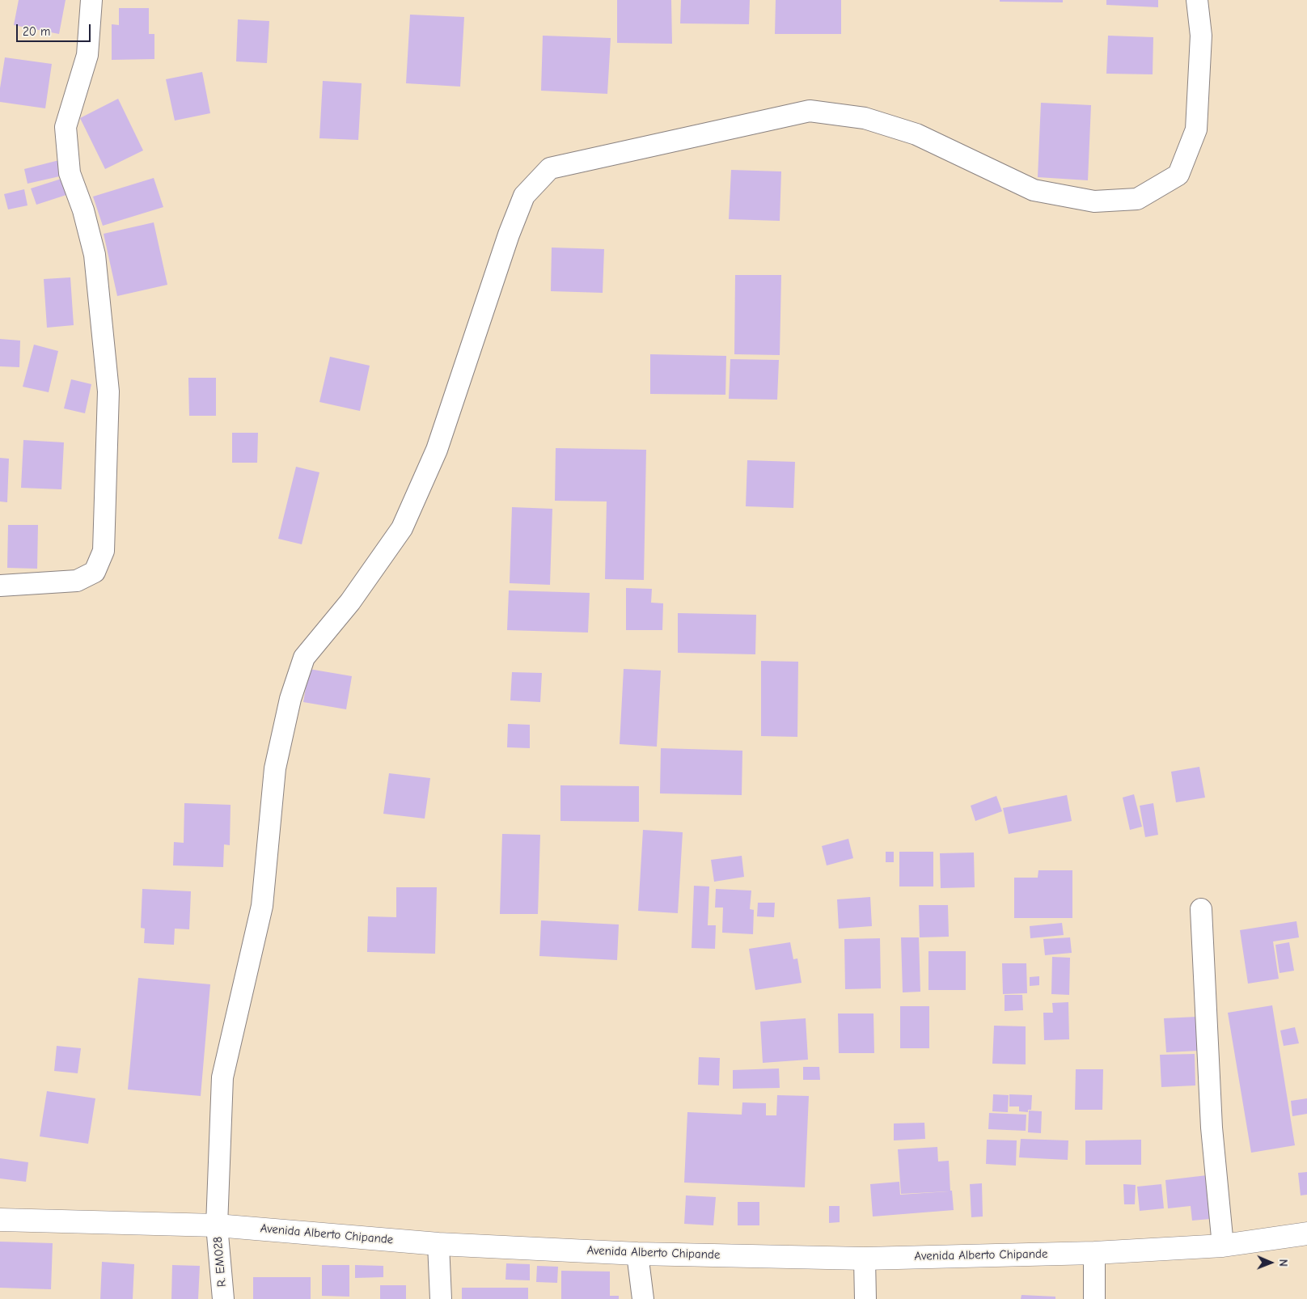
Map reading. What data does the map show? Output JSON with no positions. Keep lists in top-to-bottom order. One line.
{"streets":{"main road":["Avenida Alberto Chipande"],"street":["R. EM028"]},"crossings":[["Avenida Alberto Chipande","R. EM028"]],"scale_bar":"20 m","north":"right"}
